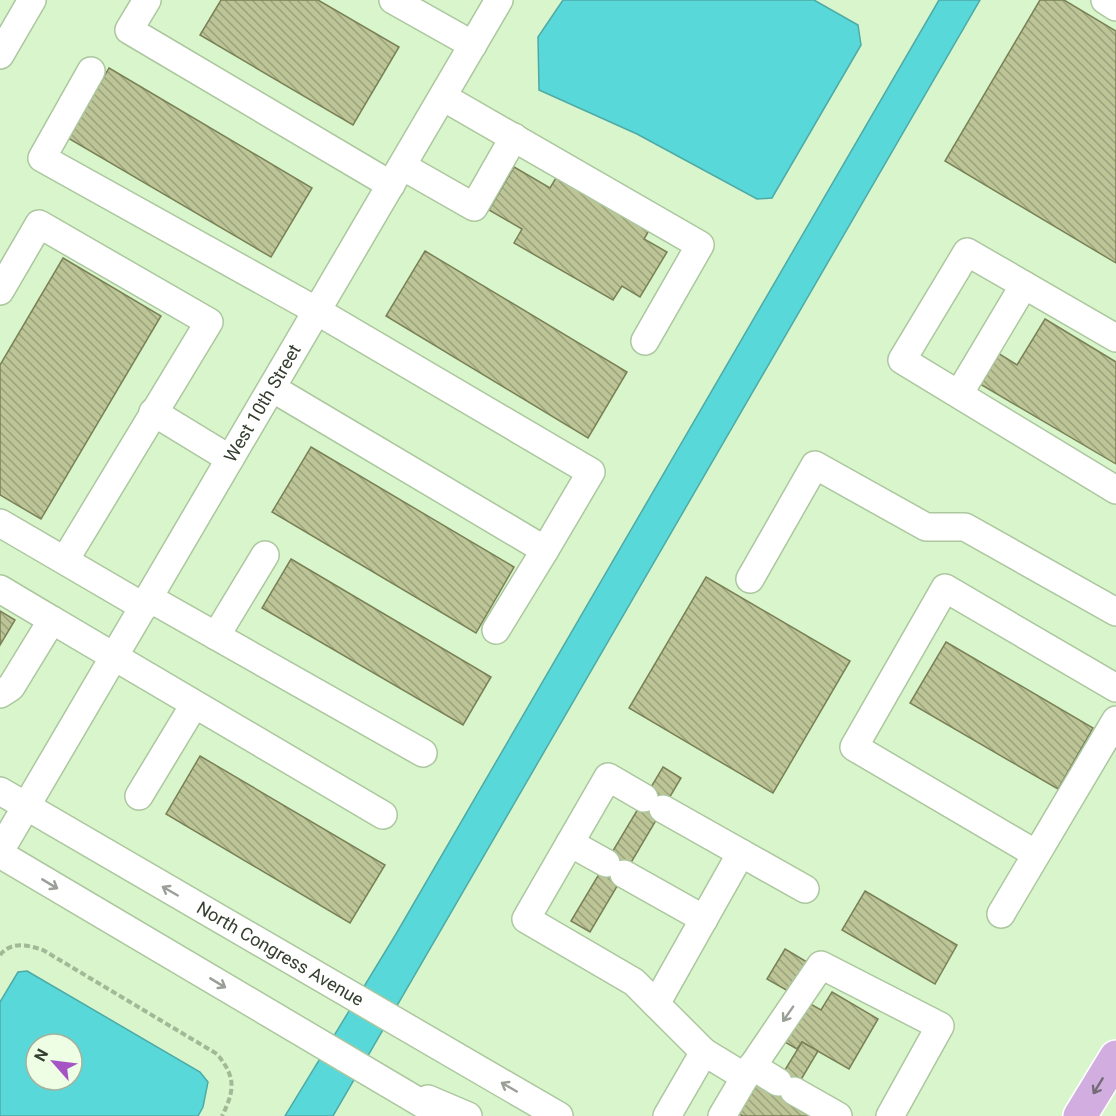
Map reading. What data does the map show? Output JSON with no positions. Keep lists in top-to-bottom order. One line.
{"streets":{"street":["West 10th Street","North Congress Avenue"]},"crossings":[["West 10th Street","North Congress Avenue"]],"north":"top left"}
